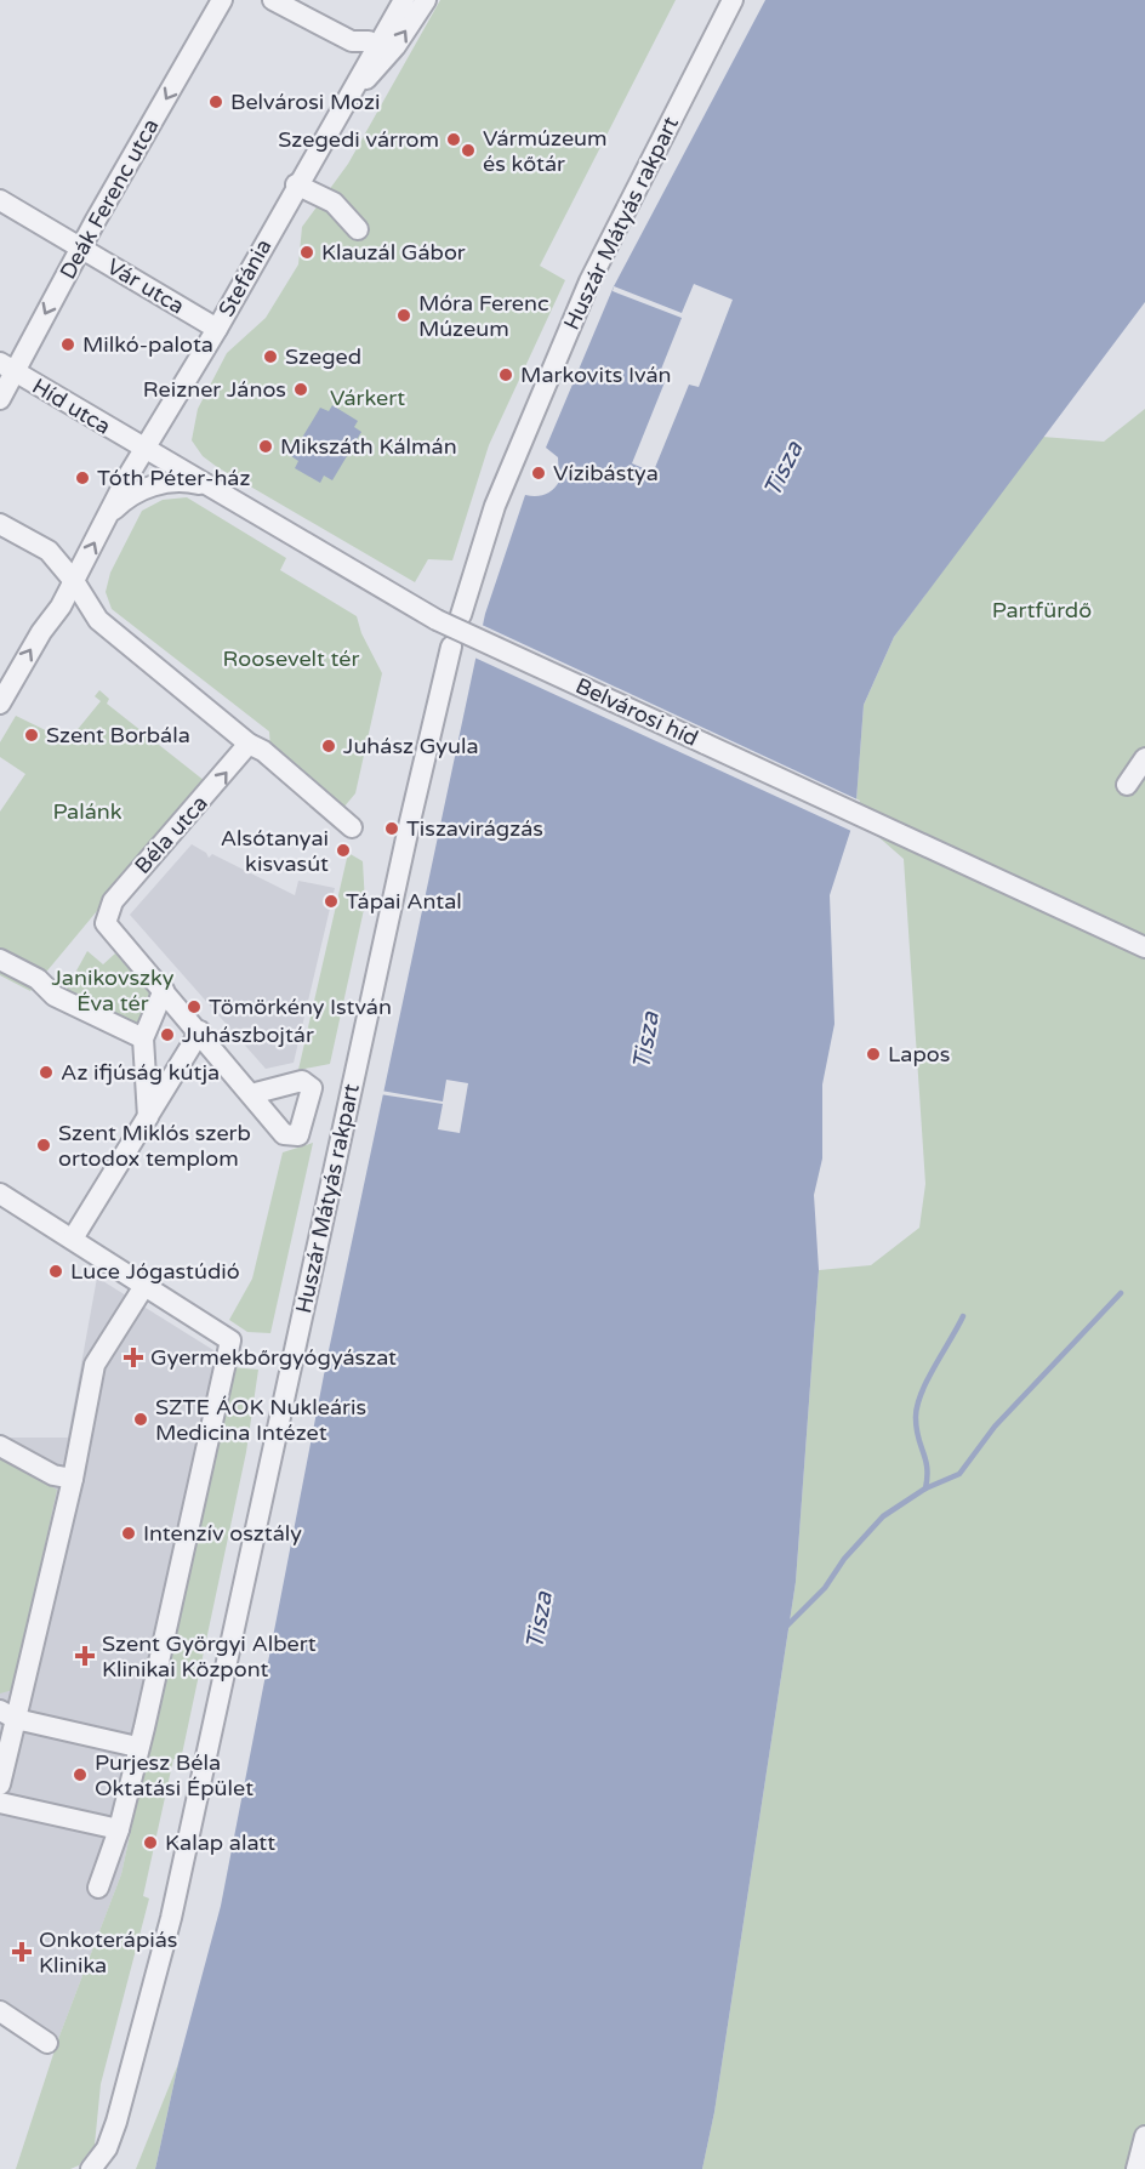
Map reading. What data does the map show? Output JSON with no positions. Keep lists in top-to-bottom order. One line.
{"streets":{"street":["Deák Ferenc utca","Huszár Mátyás rakpart","Stefánia","Vár utca","Híd utca","Belvárosi híd","Béla utca"]},"crossings":[["Deák Ferenc utca","Vár utca"],["Deák Ferenc utca","Híd utca"],["Stefánia","Vár utca"],["Stefánia","Híd utca"],["Stefánia","Belvárosi híd"],["Híd utca","Belvárosi híd"]],"one_way":["Deák Ferenc utca","Béla utca"],"water":["Tisza"],"parks":["Várkert","Partfürdő","Roosevelt tér","Palánk","Janikovszky Éva tér"],"places":{"other":["Belvárosi Mozi","Szegedi várrom","Vármúzeum és kőtár","Klauzál Gábor","Móra Ferenc Múzeum","Milkó-palota","Szeged","Markovits Iván","Reizner János","Mikszáth Kálmán","Vízibástya","Tóth Péter-ház","Szent Borbála","Juhász Gyula","Tiszavirágzás","Alsótanyai kisvasút","Tápai Antal","Tömörkény István","Juhászbojtár","Lapos","Az ifjúság kútja","Szent Miklós szerb ortodox templom","Luce Jógastúdió","SZTE ÁOK Nukleáris Medicina Intézet","Intenzív osztály","Purjesz Béla Oktatási Épület","Kalap alatt"],"health":["Gyermekbőrgyógyászat","Szent Györgyi Albert Klinikai Központ","Onkoterápiás Klinika"]}}
